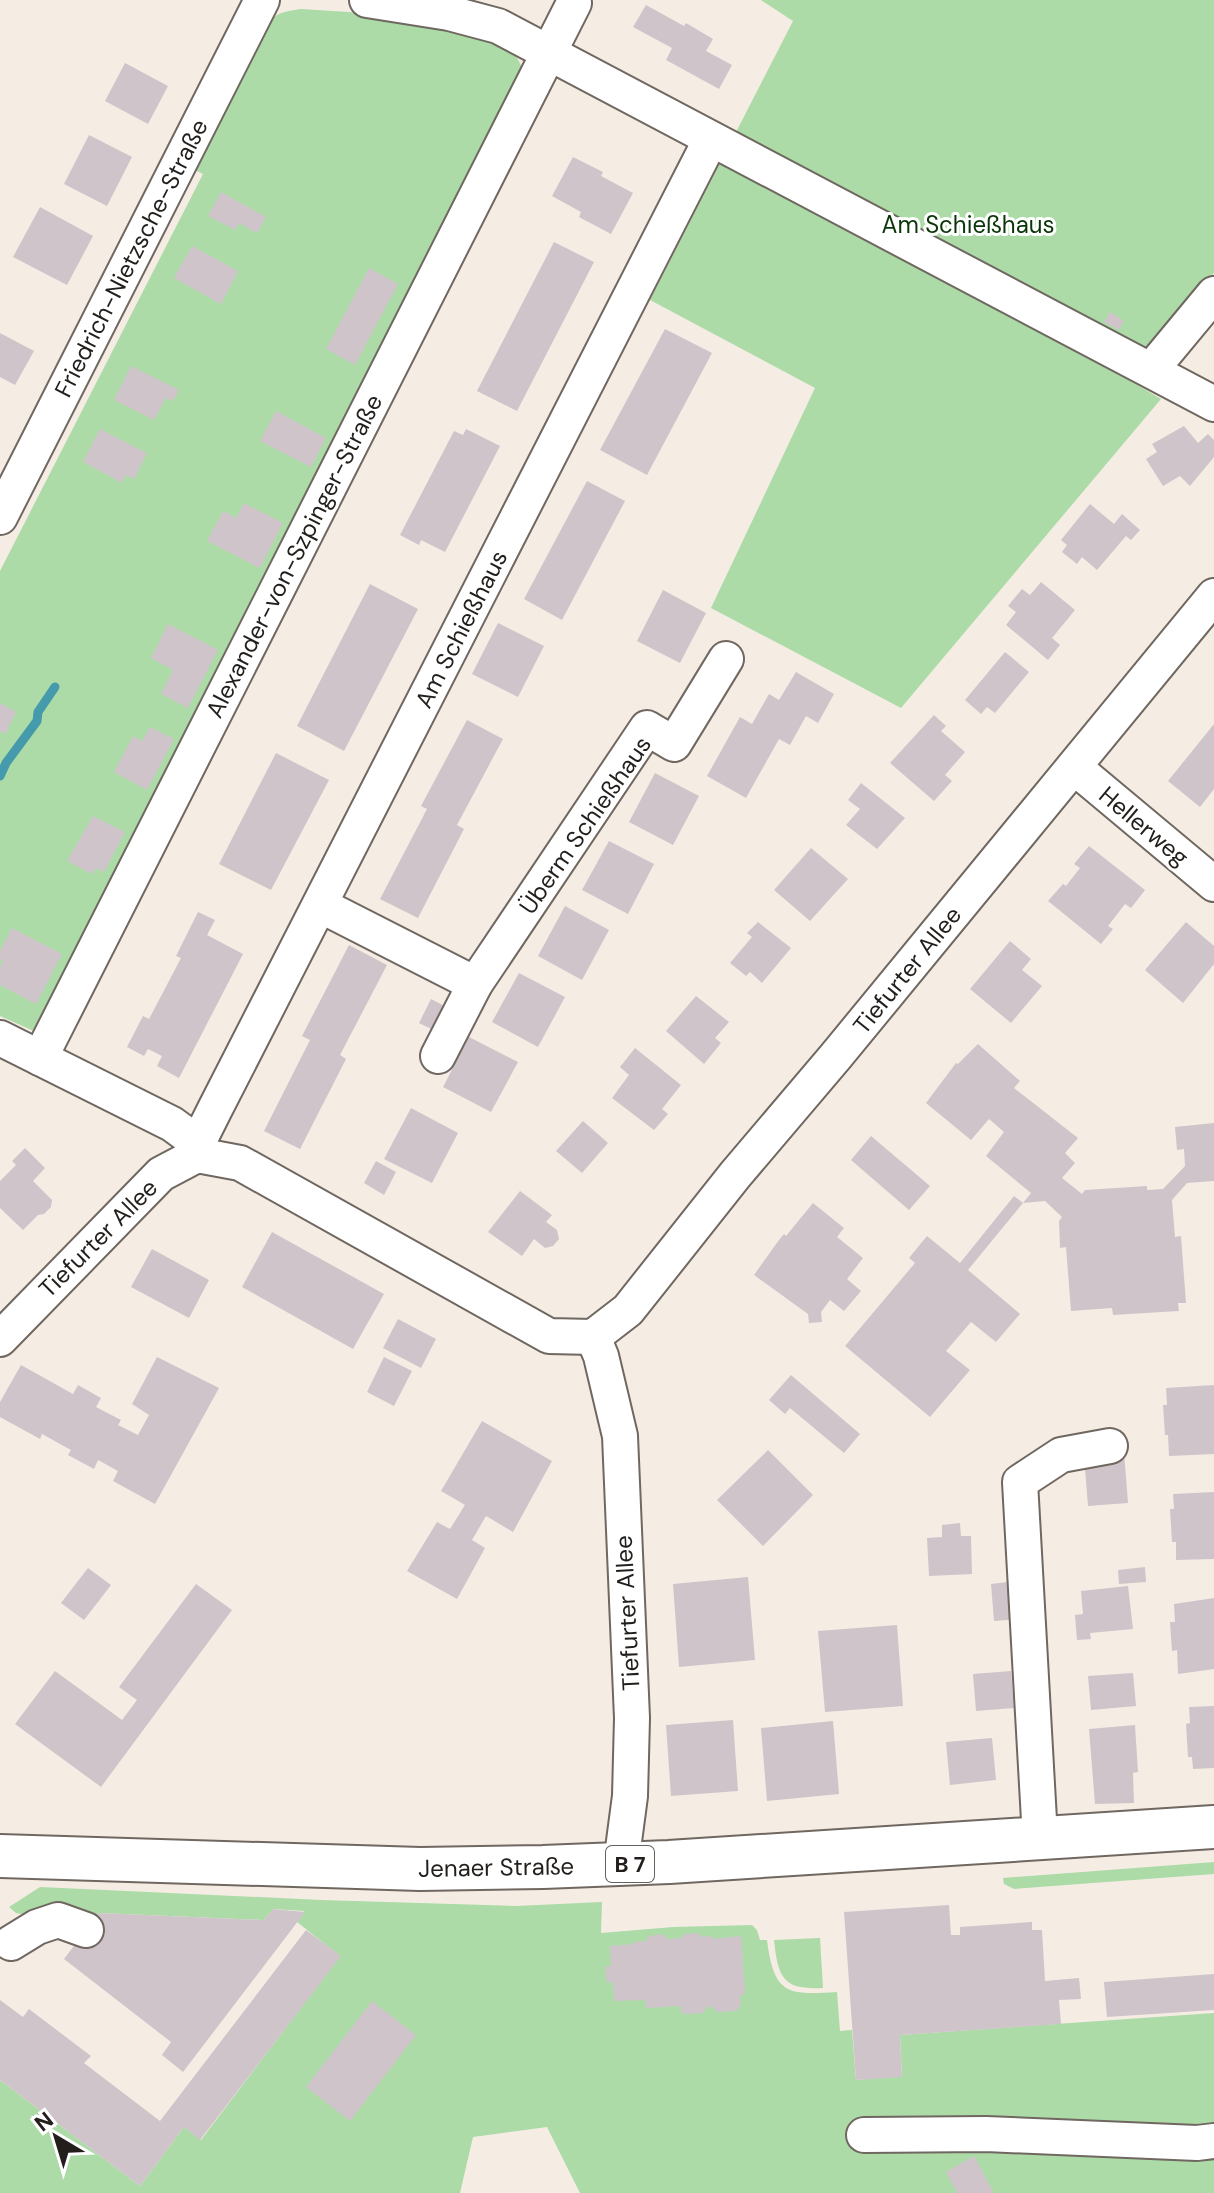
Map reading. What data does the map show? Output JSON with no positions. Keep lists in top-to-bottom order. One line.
{"streets":{"main road":["B 7","Jenaer Straße"],"street":["Friedrich-Nietzsche-Straße","Alexander-von-Szpinger-Straße","Am Schießhaus","Überm Schießhaus","Hellerweg","Tiefurter Allee"]},"crossings":[["Am Schießhaus","Tiefurter Allee"],["Hellerweg","Tiefurter Allee"],["Tiefurter Allee","Jenaer Straße"]],"parks":["Am Schießhaus"],"north":"top left"}
